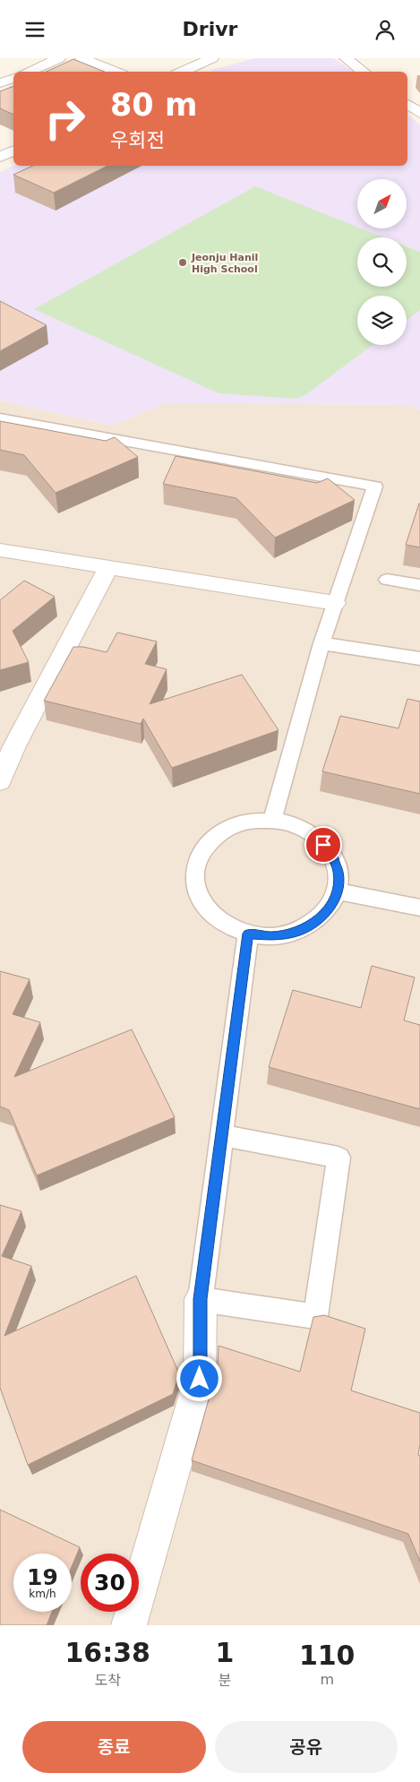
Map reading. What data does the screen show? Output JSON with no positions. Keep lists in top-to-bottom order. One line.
{"places":["Jeonju Hanil High School"],"north":"top right","page":{"header":"Drivr","turn":["80 m","우회전"],"speed":"19 km/h","limit":"30","eta":["16:38","도착","1","분","110","m"],"buttons":["종료","공유"]}}
